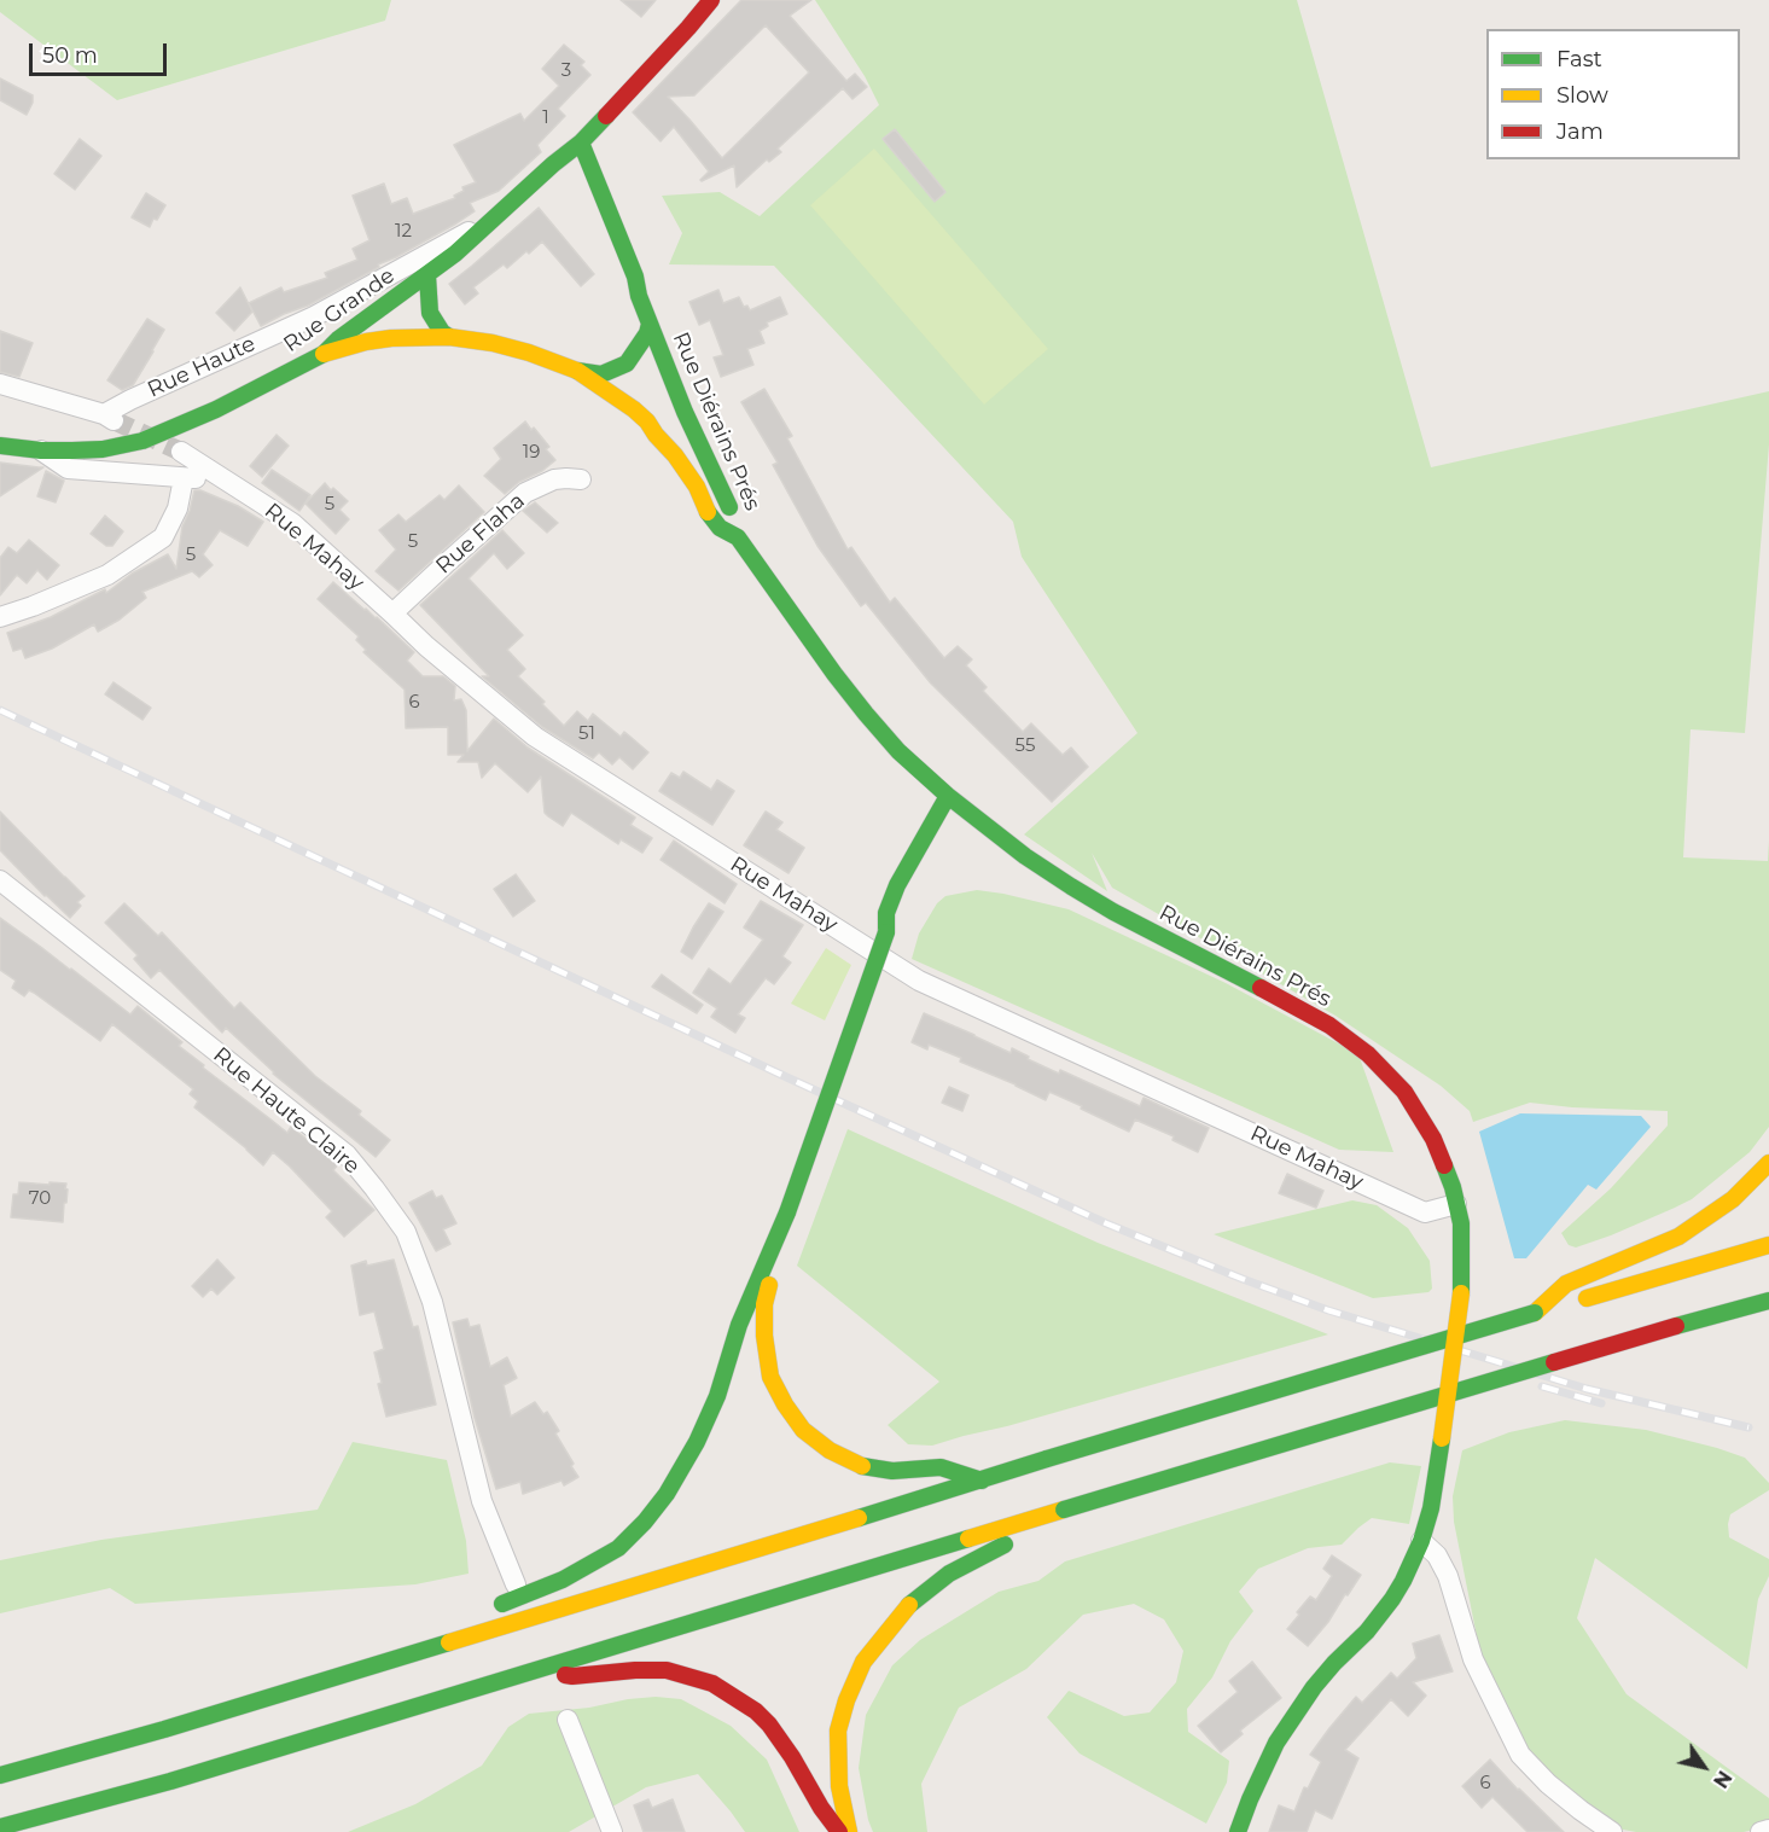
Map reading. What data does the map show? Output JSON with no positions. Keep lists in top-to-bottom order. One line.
{"streets":{"main road":["Rue Grande","Rue Diérains Prés"],"street":["Rue Haute","Rue Flaha","Rue Mahay","Rue Haute Claire"]},"crossings":[["Rue Grande","Rue Haute"],["Rue Grande","Rue Diérains Prés"],["Rue Diérains Prés","Rue Mahay"],["Rue Flaha","Rue Mahay"]],"house_numbers":["3","1","12","19","5","5","5","6","51","55","70","6"],"legend":["Fast","Slow","Jam"],"scale_bar":"50 m","north":"bottom right"}
